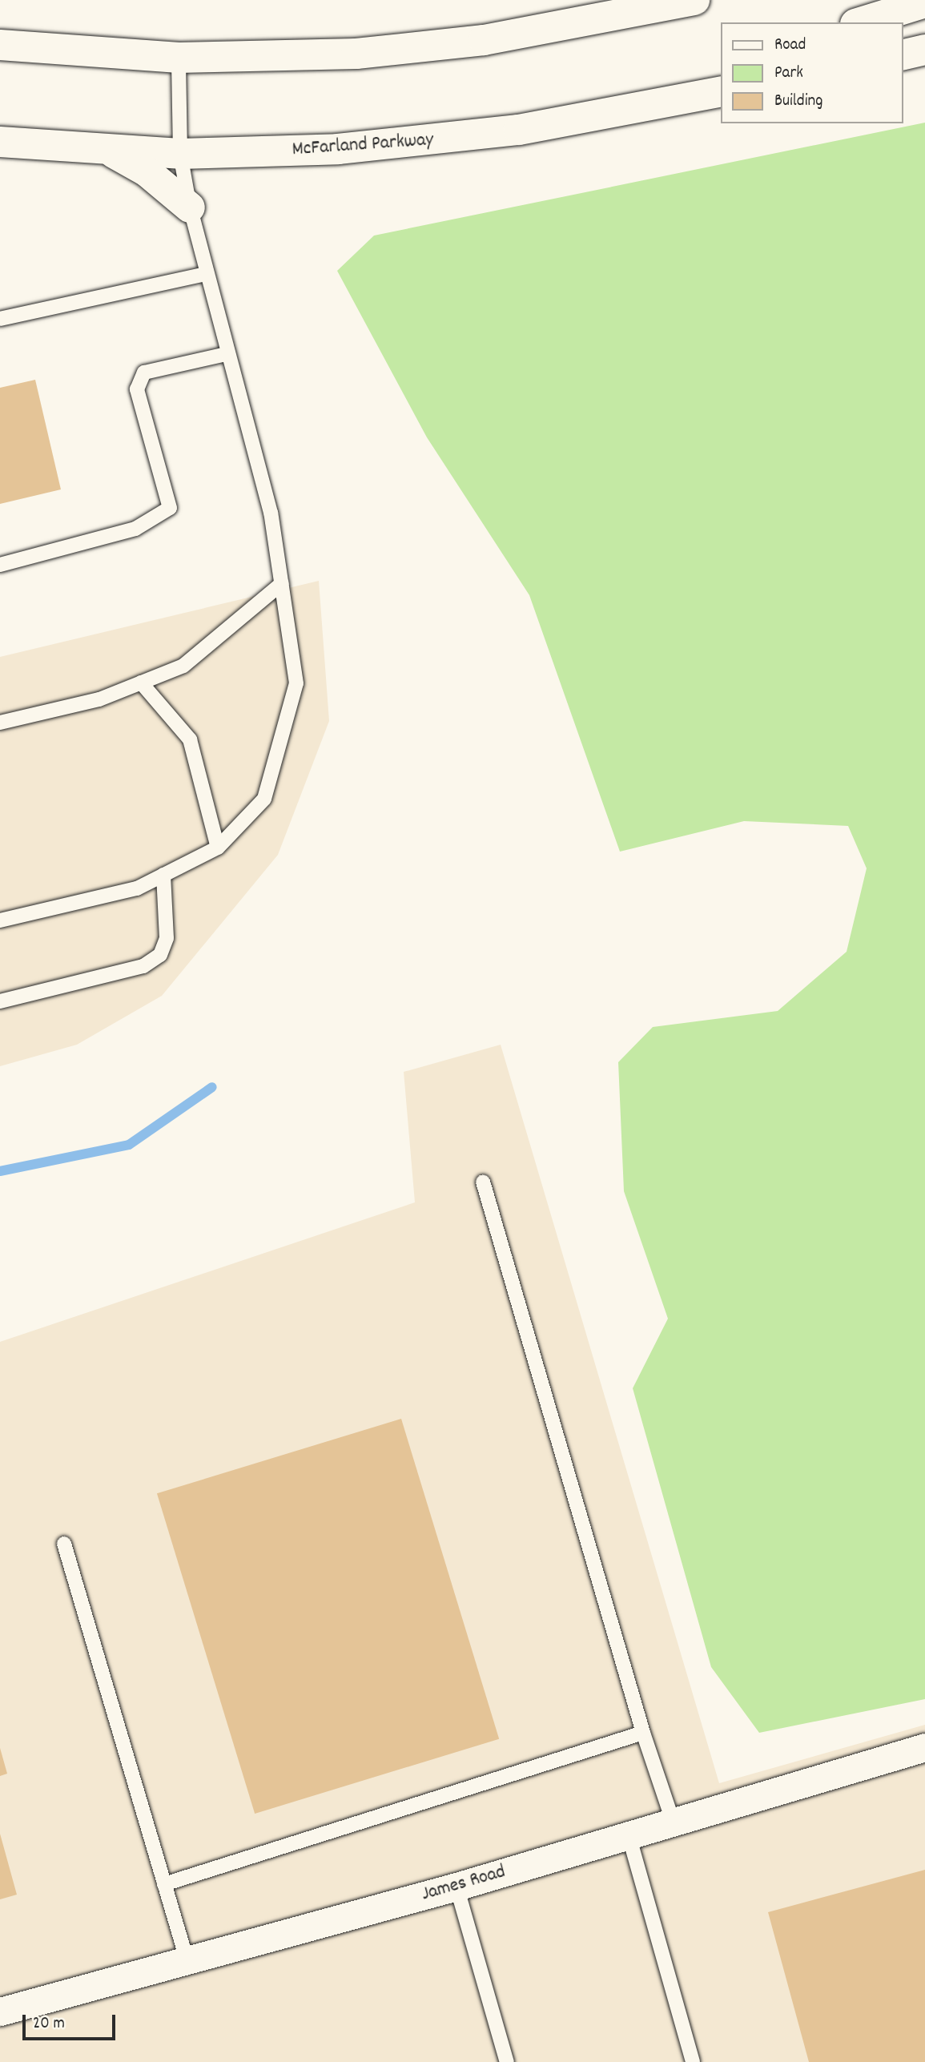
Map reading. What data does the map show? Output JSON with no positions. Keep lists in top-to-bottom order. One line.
{"streets":{"main road":["McFarland Parkway"],"street":["James Road"]},"legend":["Road","Park","Building"],"scale_bar":"20 m"}
